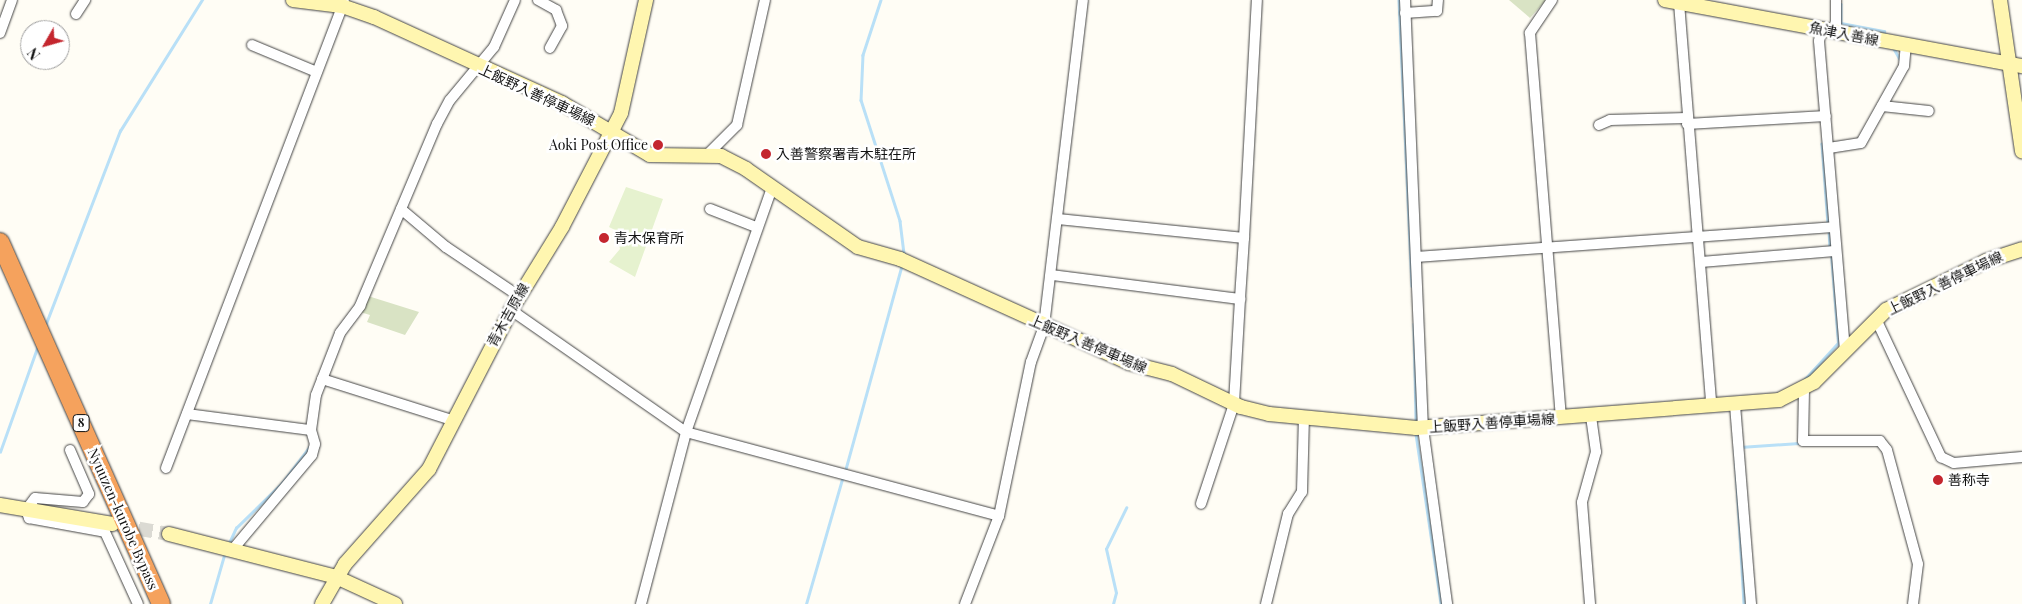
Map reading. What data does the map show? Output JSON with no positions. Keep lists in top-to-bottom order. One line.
{"streets":{"highway":["8","Nyuuzen-kurobe Bypass"],"main road":["魚津入善線","上飯野入善停車場線","青木吉原線"]},"crossings":[["上飯野入善停車場線","青木吉原線"]],"places":["Aoki Post Office","入善警察署青木駐在所","青木保育所","善称寺"],"north":"bottom left"}
